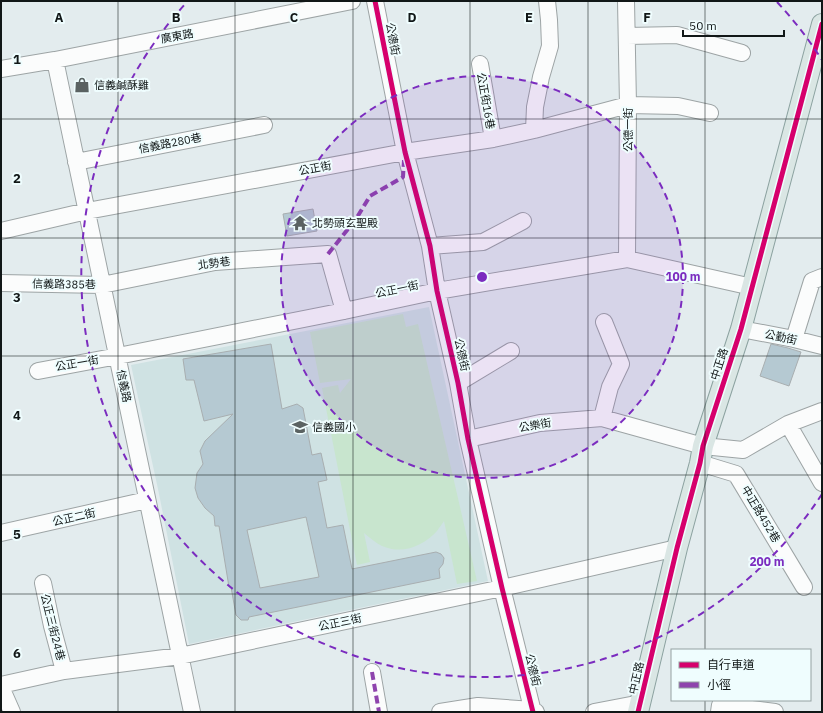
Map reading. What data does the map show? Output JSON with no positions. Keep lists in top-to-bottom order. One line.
{"streets":{"main road":["中正路"],"street":["廣東路","公德街","公正街16巷","公德一街","信義路280巷","公正街","北勢巷","信義路385巷","公正一街","公勤街","信義路","公樂街","中正路452巷","公正二街","公正三街","公正三街24巷"]},"crossings":[["廣東路","信義路"],["公德街","公正街"],["公德街","公正一街"],["公德街","公樂街"],["公德街","公正三街"],["公正街16巷","公正街"],["公德一街","公正街"],["公德一街","公正一街"],["信義路280巷","信義路"],["公正街","信義路"],["北勢巷","信義路385巷"],["北勢巷","公正一街"],["北勢巷","信義路"],["信義路385巷","信義路"],["公正一街","中正路"],["公正一街","信義路"],["公勤街","中正路"],["中正路","公樂街"],["中正路","中正路452巷"],["中正路","公正三街"],["信義路","公正二街"],["信義路","公正三街"],["公樂街","中正路452巷"],["公正三街","公正三街24巷"]],"places":{"shop":["信義鹹酥雞"],"temple":["北勢頭玄聖殿"],"school or university":["信義國小"]},"legend":["自行車道","小徑"],"scale_bar":"50 m","grid":{"columns":["A","B","C","D","E","F"],"rows":["1","2","3","4","5","6"]},"rings":["100 m","200 m"]}
